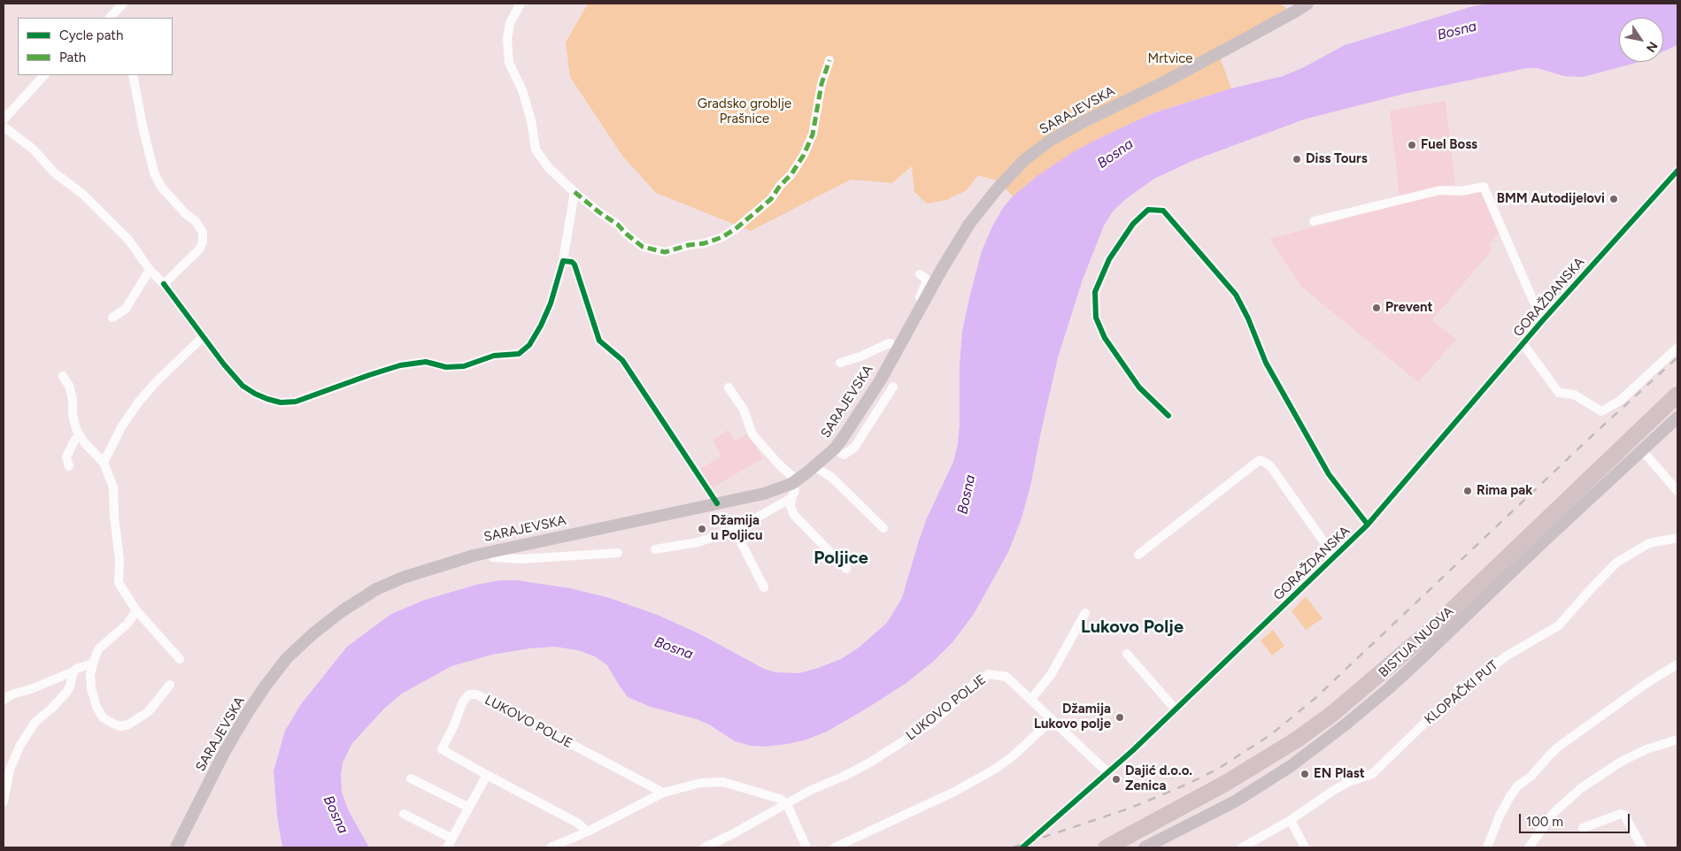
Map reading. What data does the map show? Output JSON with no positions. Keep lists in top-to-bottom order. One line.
{"streets":{"main road":["SARAJEVSKA","BISTUA NUOVA"],"street":["GORAŽDANSKA","KLOPAČKI PUT","LUKOVO POLJE"]},"crossings":[["GORAŽDANSKA","LUKOVO POLJE"]],"districts":["Poljice","Lukovo Polje"],"water":["Bosna"],"parks":["Mrtvice","Gradsko groblje Prašnice"],"places":["Fuel Boss","Diss Tours","BMM Autodijelovi","Prevent","Rima pak","Džamija u Poljicu","Džamija Lukovo polje","EN Plast","Dajić d.o.o. Zenica"],"legend":["Cycle path","Path"],"scale_bar":"100 m","north":"bottom right"}
